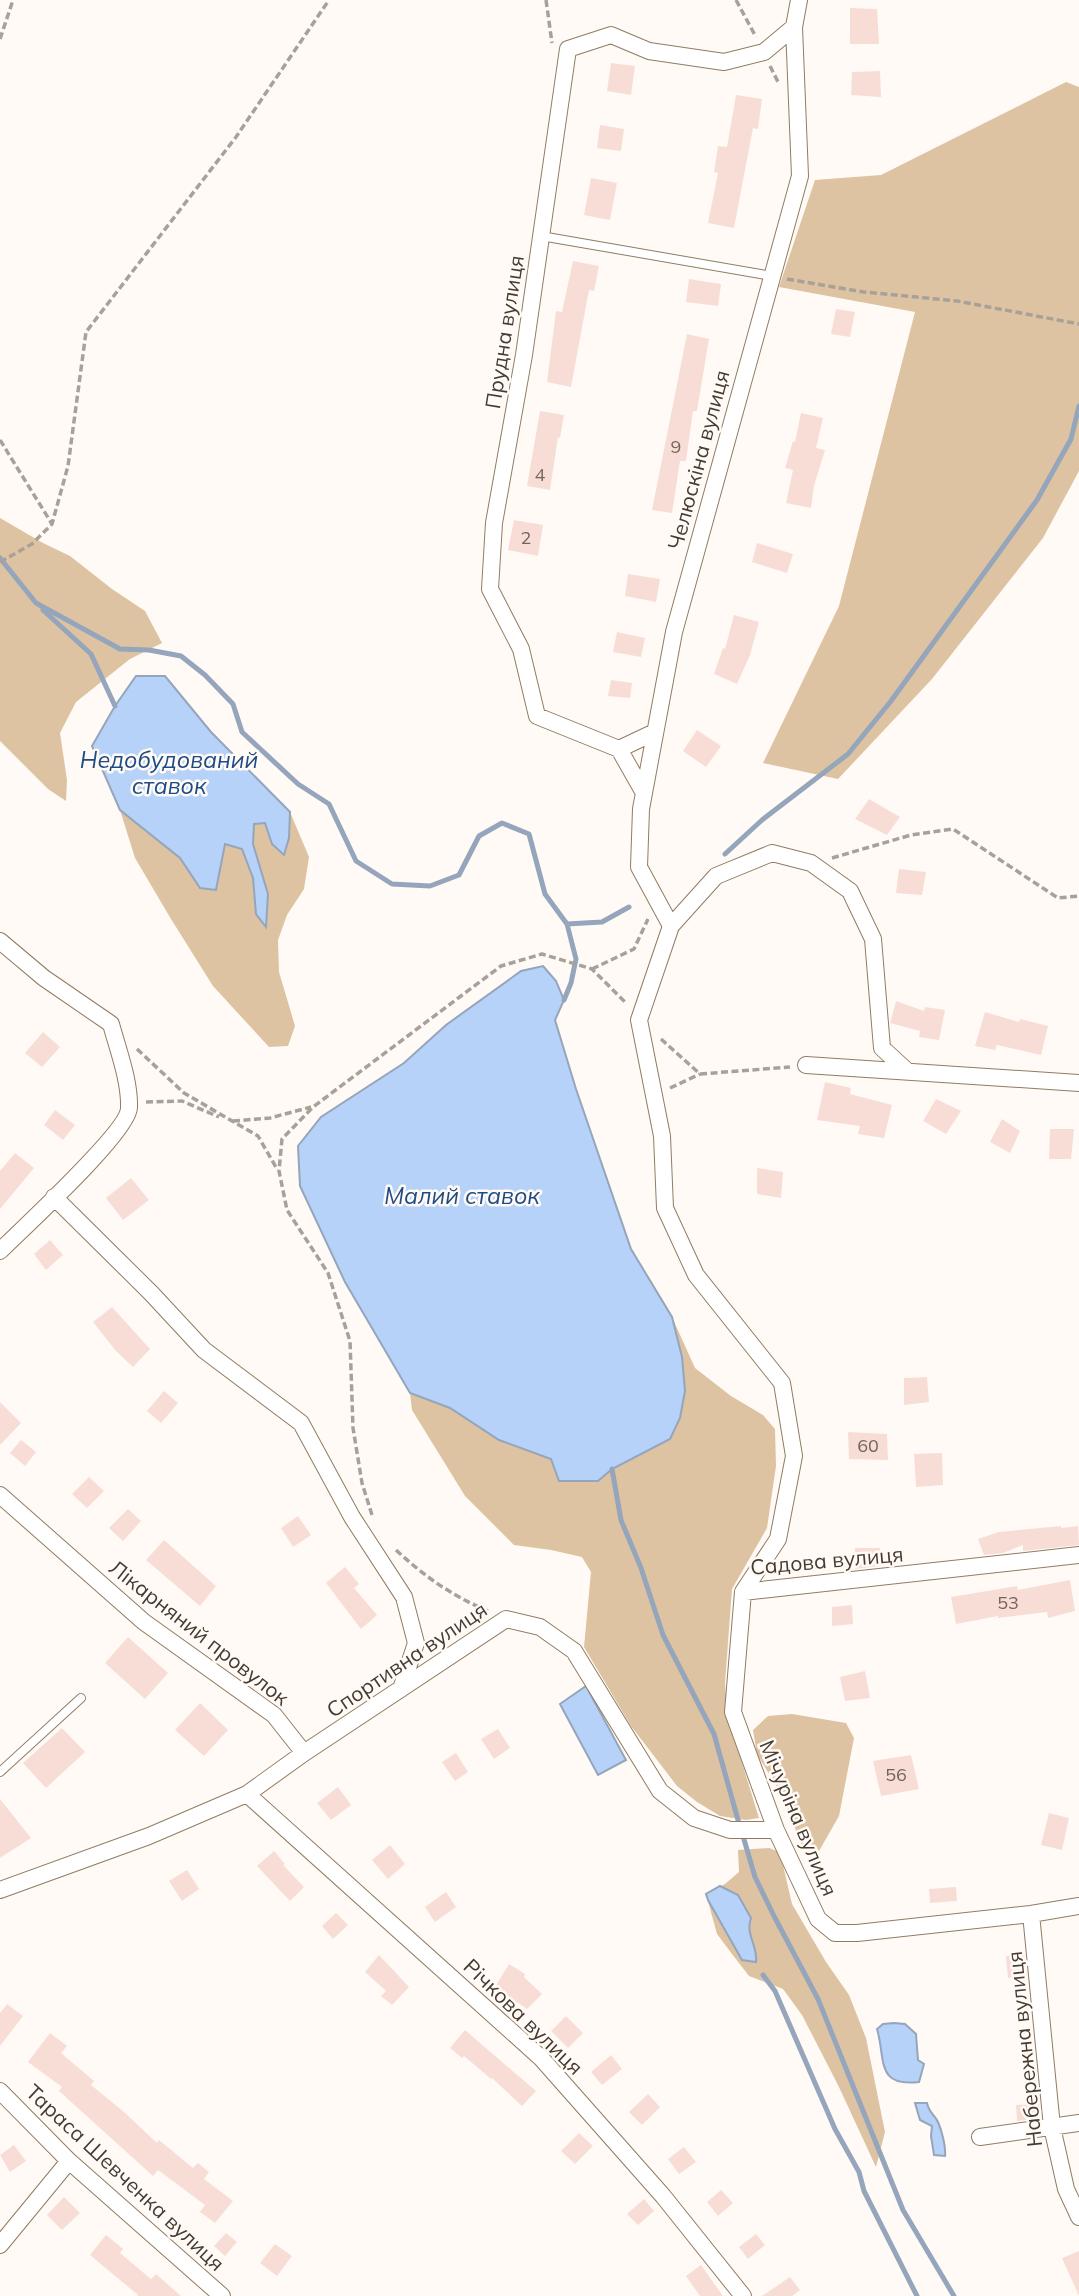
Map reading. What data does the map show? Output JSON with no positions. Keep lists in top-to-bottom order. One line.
{"streets":{"street":["Прудна вулиця","Челюскіна вулиця","Садова вулиця","Лікарняний провулок","Спортивна вулиця","Мічуріна вулиця","Річкова вулиця","Набережна вулиця","Тараса Шевченка вулиця"]},"crossings":[["Прудна вулиця","Челюскіна вулиця"],["Садова вулиця","Мічуріна вулиця"],["Лікарняний провулок","Спортивна вулиця"],["Спортивна вулиця","Мічуріна вулиця"],["Спортивна вулиця","Річкова вулиця"],["Мічуріна вулиця","Набережна вулиця"]],"water":["Недобудований ставок","Малий ставок"],"house_numbers":["9","4","2","60","53","56"]}
